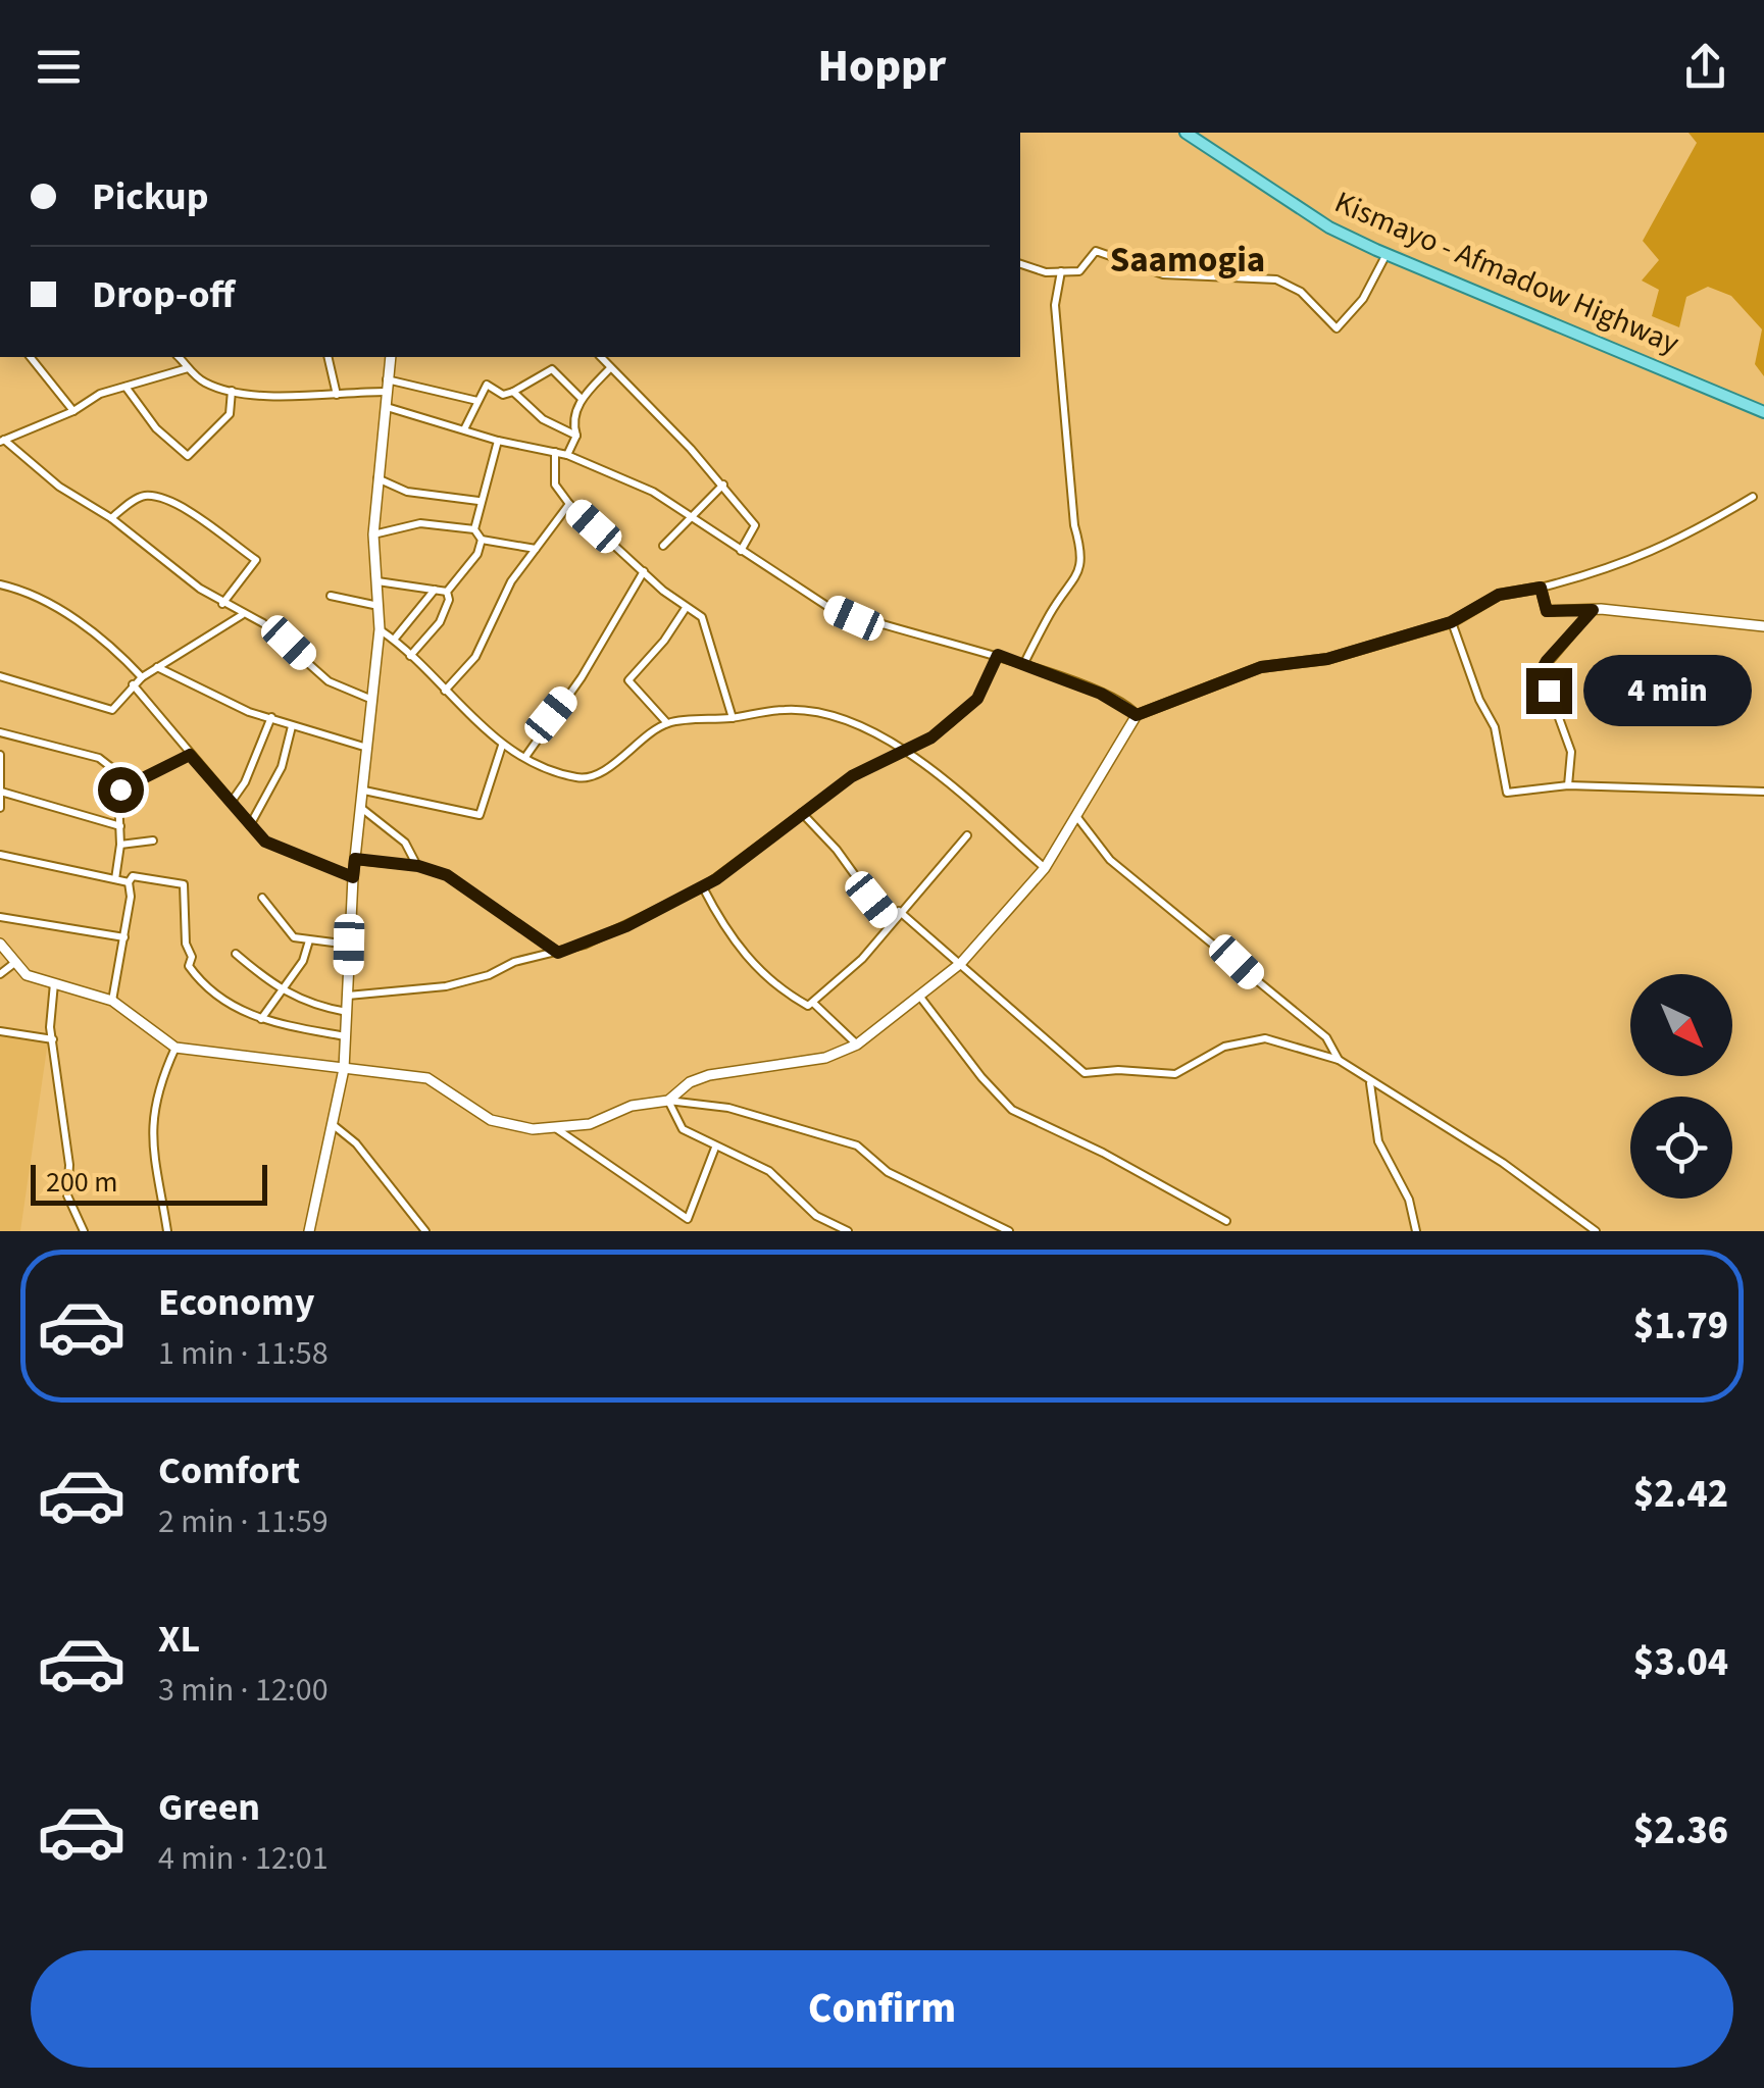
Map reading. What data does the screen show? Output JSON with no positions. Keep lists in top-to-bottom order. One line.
{"streets":{"main road":["Kismayo - Afmadow Highway"]},"districts":["Saamogia"],"scale_bar":"200 m","north":"bottom right","page":{"header":"Hoppr","banner":["Pickup","Drop-off"],"bubble":"4 min","scale":"200 m","list":[{"name":"Economy","note":"1 min · 11:58","value":"$1.79"},{"name":"Comfort","note":"2 min · 11:59","value":"$2.42"},{"name":"XL","note":"3 min · 12:00","value":"$3.04"},{"name":"Green","note":"4 min · 12:01","value":"$2.36"}],"buttons":"Confirm"}}
